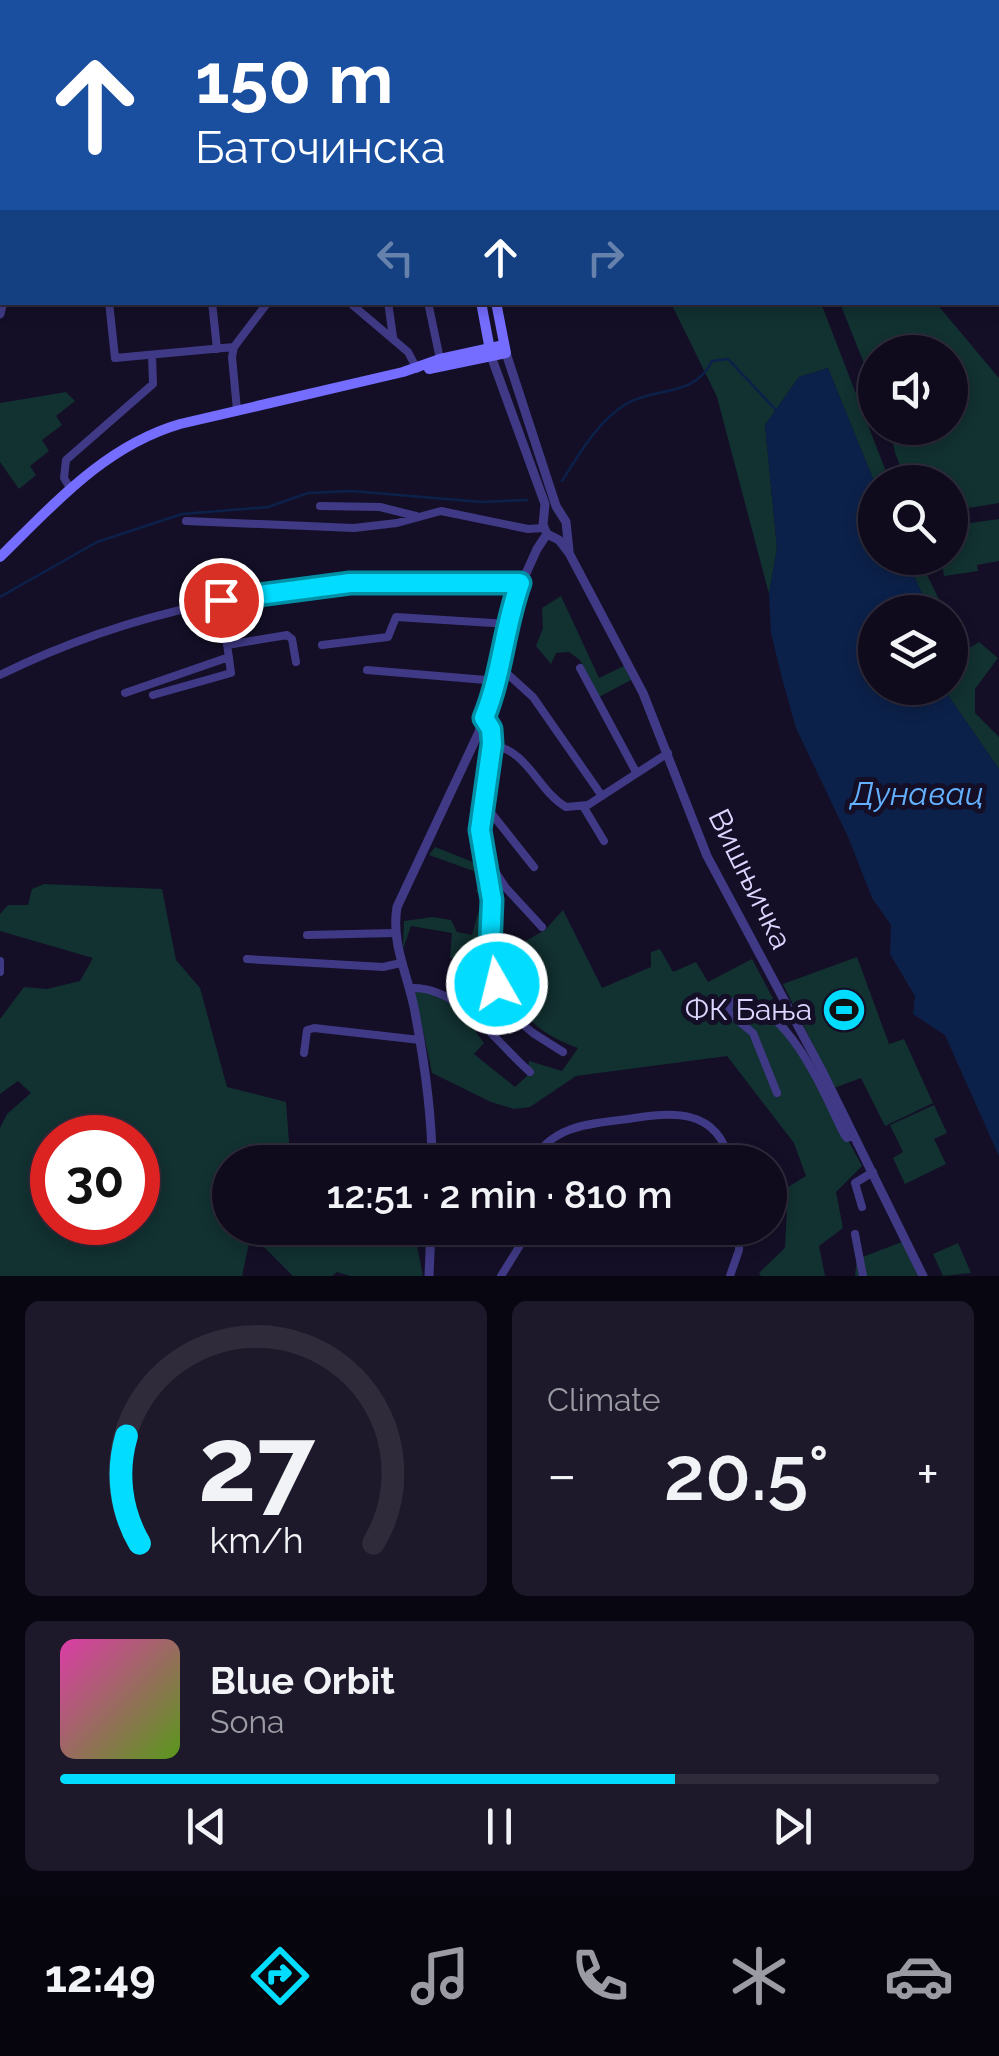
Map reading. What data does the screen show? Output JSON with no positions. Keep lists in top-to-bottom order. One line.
{"streets":{"main road":["Вишњичка"]},"water":["Дунавац"],"places":{"sports":["ФК Бања"]},"page":{"turn":["150 m","Баточинска"],"limit":"30","trip":"12:51 · 2 min · 810 m","tile":"Climate","heat":["−","20.5°","+"],"song":["Blue Orbit","Sona"],"tabs":"12:49","gauge":["27","km/h"]}}
